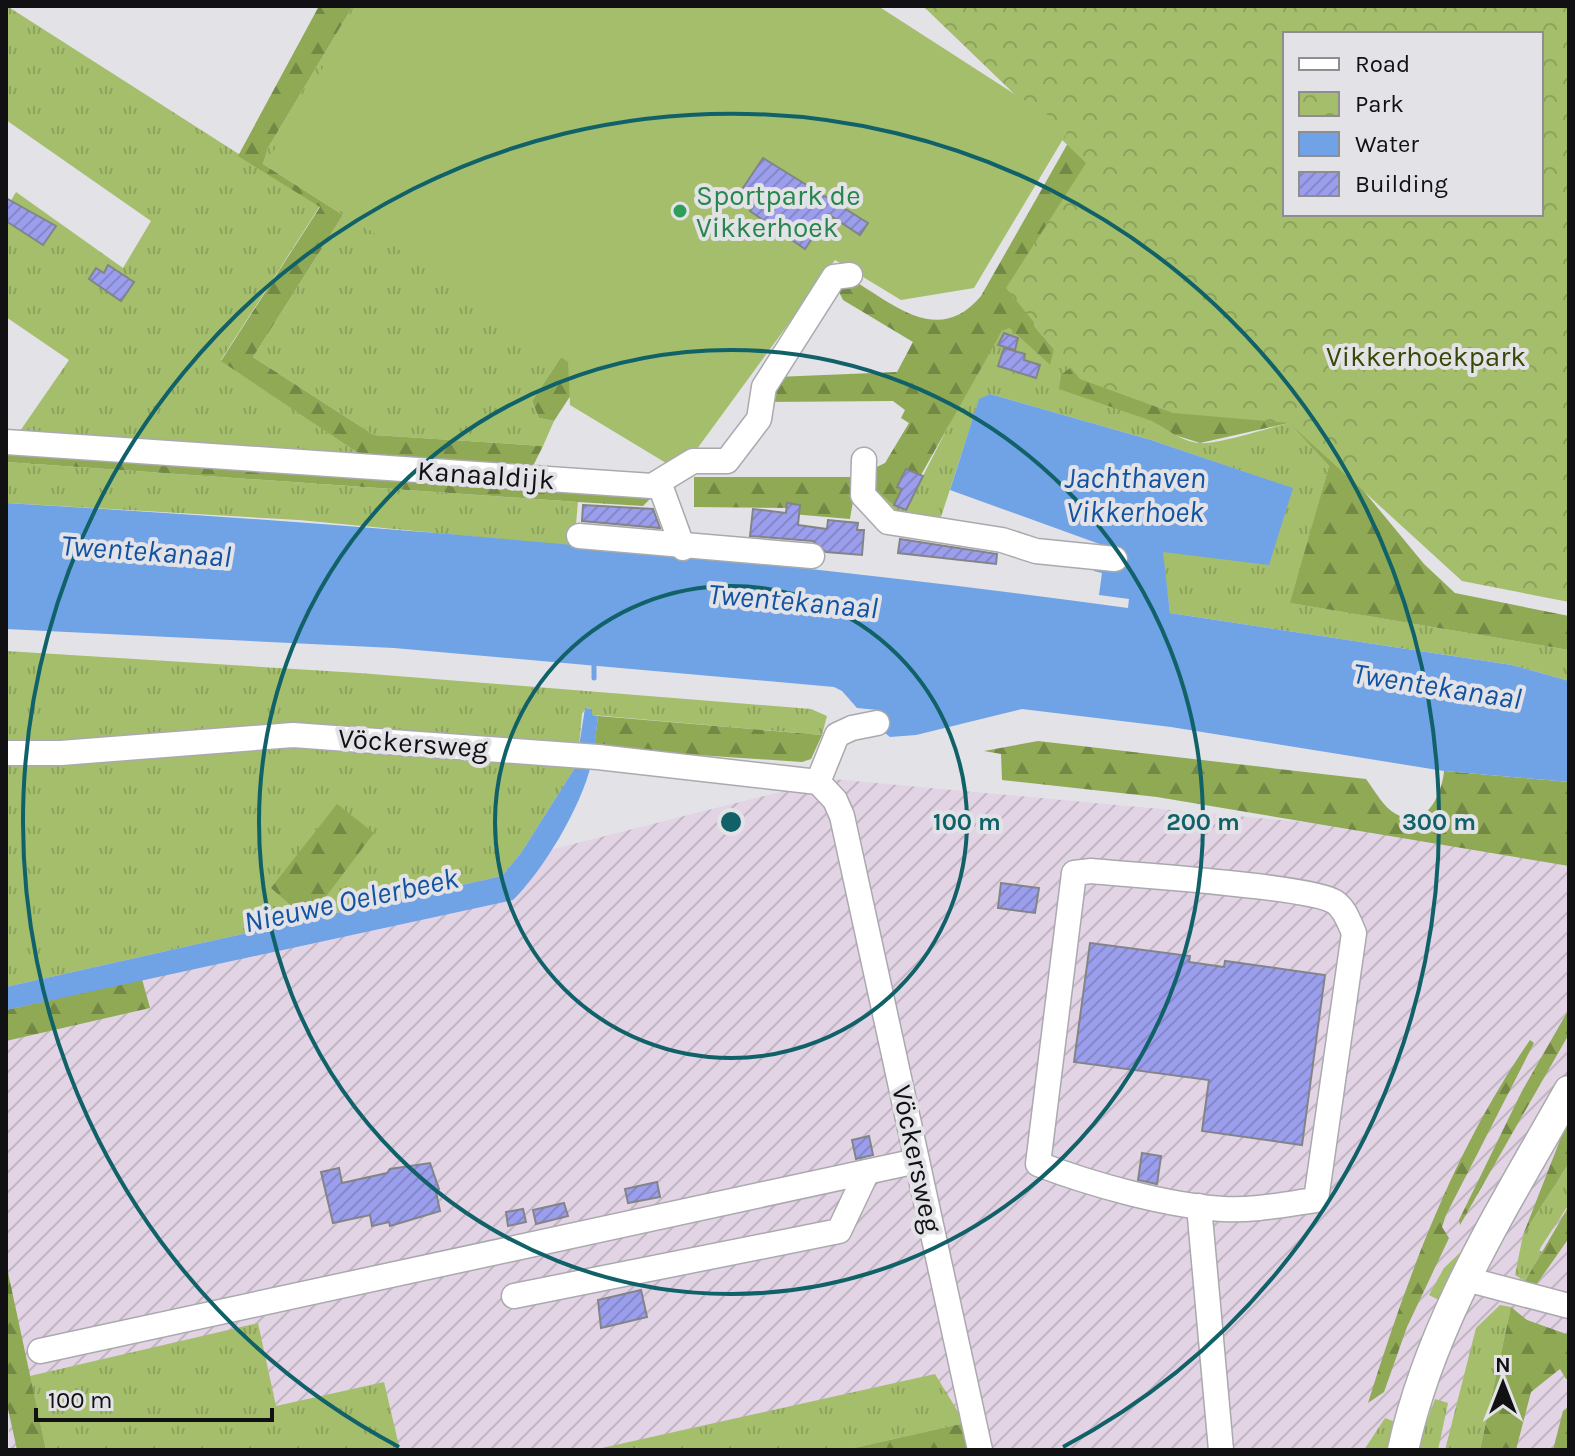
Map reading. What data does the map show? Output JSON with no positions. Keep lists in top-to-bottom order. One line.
{"streets":{"street":["Kanaaldijk","Vöckersweg"]},"water":["Jachthaven Vikkerhoek","Twentekanaal","Nieuwe Oelerbeek"],"parks":["Vikkerhoekpark"],"places":["Sportpark de Vikkerhoek"],"legend":["Road","Park","Water","Building"],"scale_bar":"100 m","north":"top","rings":["100 m","200 m","300 m"]}
